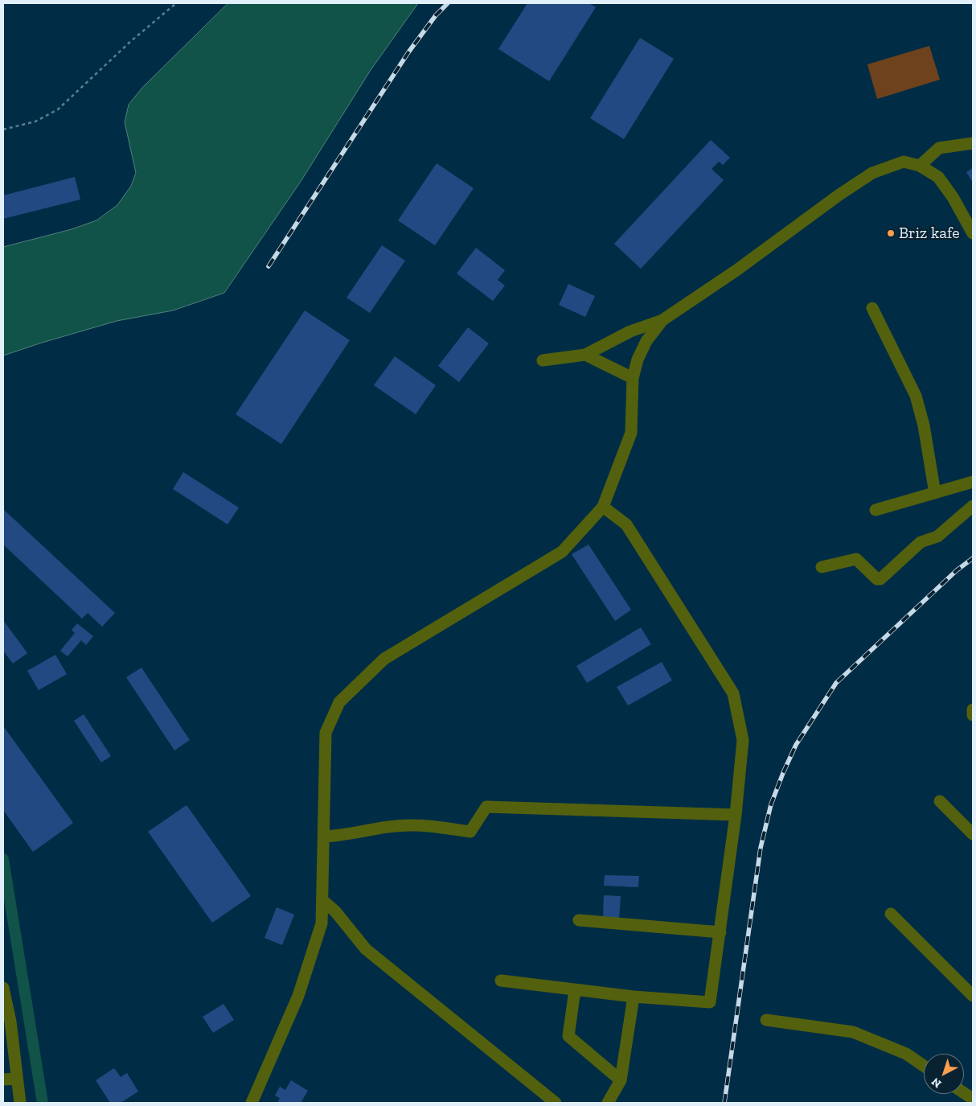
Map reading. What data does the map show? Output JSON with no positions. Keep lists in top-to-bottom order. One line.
{"places":["Briz kafe"],"north":"bottom left"}
